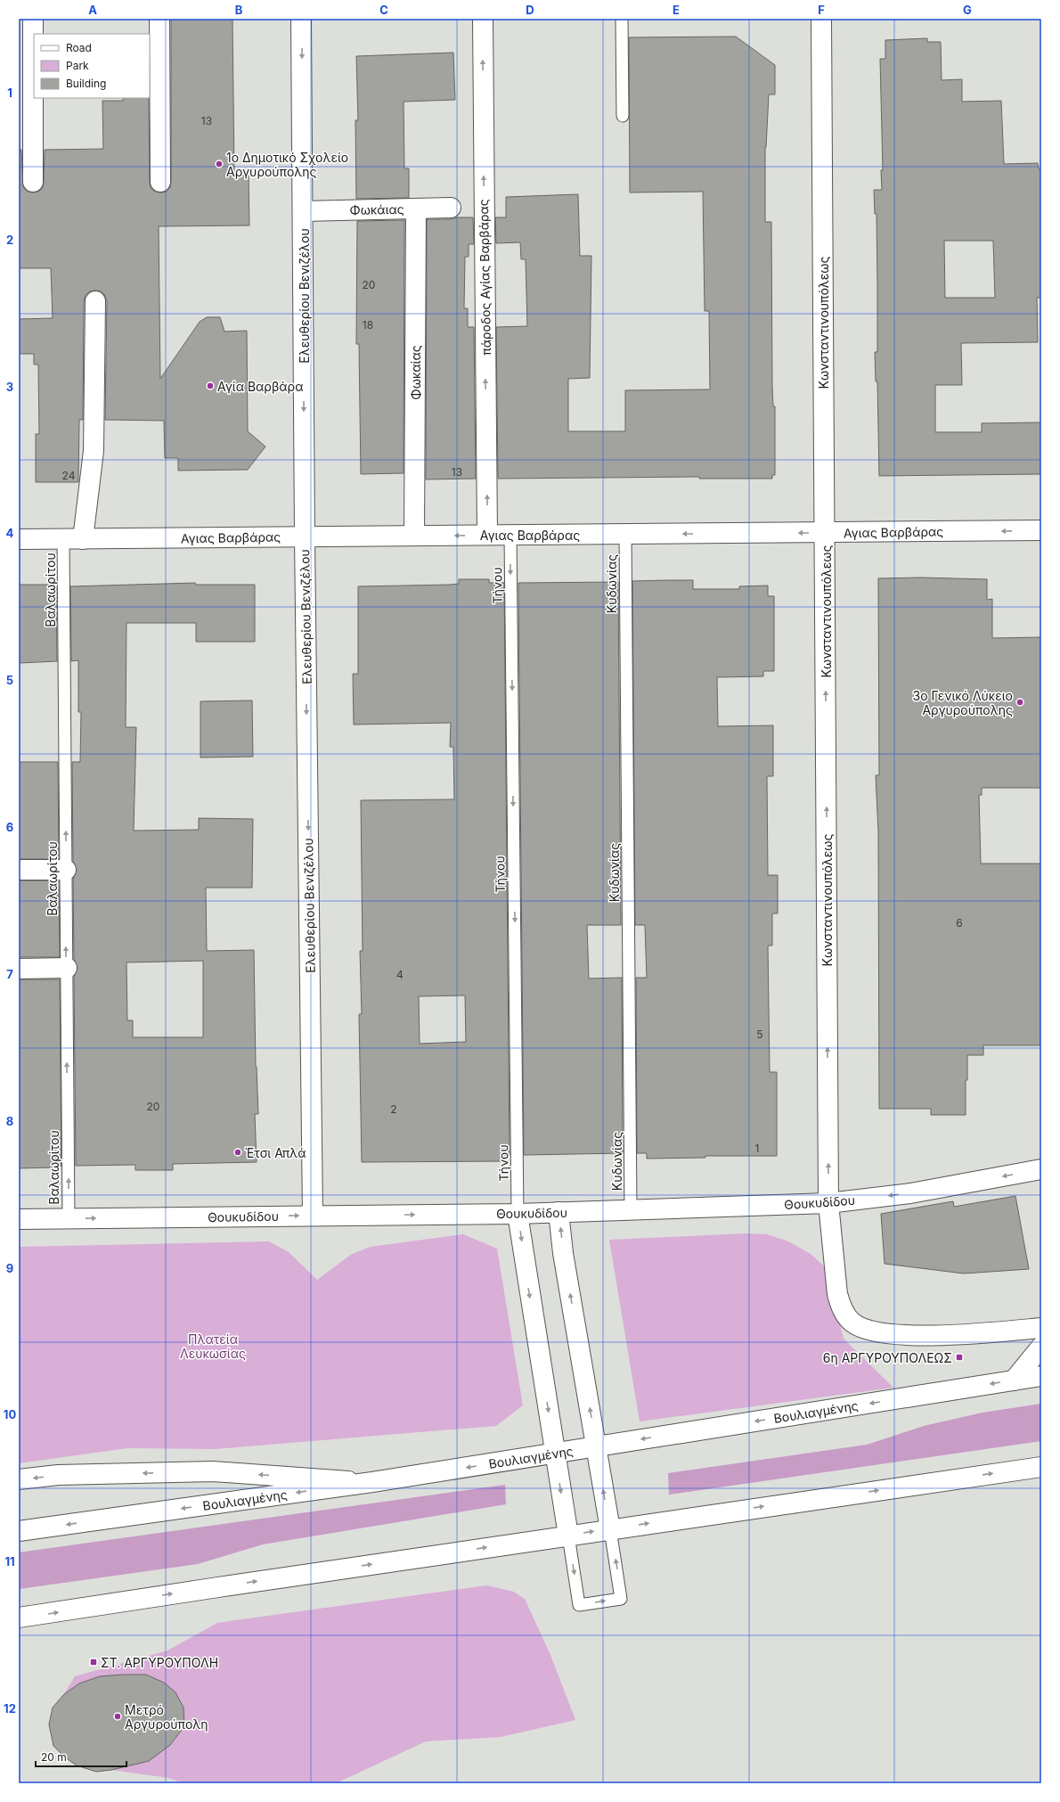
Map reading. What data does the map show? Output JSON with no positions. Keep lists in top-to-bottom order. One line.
{"streets":{"street":["Φωκάιας","πάροδος Αγίας Βαρβάρας","Ελευθερίου Βενιζέλου","Κωνσταντινουπόλεως","Φωκαίας","Αγιας Βαρβάρας","Θουκυδίδου","Βουλιαγμένης"],"lane":["Κυδωνίας","Τήνου","Βαλαωρίτου"]},"crossings":[["Φωκάιας","Ελευθερίου Βενιζέλου"],["Φωκάιας","Φωκαίας"],["πάροδος Αγίας Βαρβάρας","Αγιας Βαρβάρας"],["Ελευθερίου Βενιζέλου","Αγιας Βαρβάρας"],["Ελευθερίου Βενιζέλου","Θουκυδίδου"],["Κωνσταντινουπόλεως","Αγιας Βαρβάρας"],["Κωνσταντινουπόλεως","Θουκυδίδου"],["Φωκαίας","Αγιας Βαρβάρας"],["Αγιας Βαρβάρας","Κυδωνίας"],["Αγιας Βαρβάρας","Τήνου"],["Αγιας Βαρβάρας","Βαλαωρίτου"],["Κυδωνίας","Θουκυδίδου"],["Τήνου","Θουκυδίδου"],["Βαλαωρίτου","Θουκυδίδου"]],"one_way":["πάροδος Αγίας Βαρβάρας","Ελευθερίου Βενιζέλου","Κωνσταντινουπόλεως","Αγιας Βαρβάρας","Τήνου","Βαλαωρίτου"],"parks":["Πλατεία Λευκωσίας"],"places":{"other":["1ο Δημοτικό Σχολείο Αργυρούπολης","Αγία Βαρβάρα","3ο Γενικό Λύκειο Αργυρούπολης","Έτσι Απλά","Μετρό Αργυρούπολη"],"transit":["6η ΑΡΓΥΡΟΥΠΟΛΕΩΣ","ΣΤ. ΑΡΓΥΡΟΥΠΟΛΗ"]},"house_numbers":["13","20","18","13","24","6","4","5","20","2","1"],"legend":["Road","Park","Building"],"scale_bar":"20 m","grid":{"columns":["A","B","C","D","E","F","G"],"rows":["1","2","3","4","5","6","7","8","9","10","11","12"]}}
